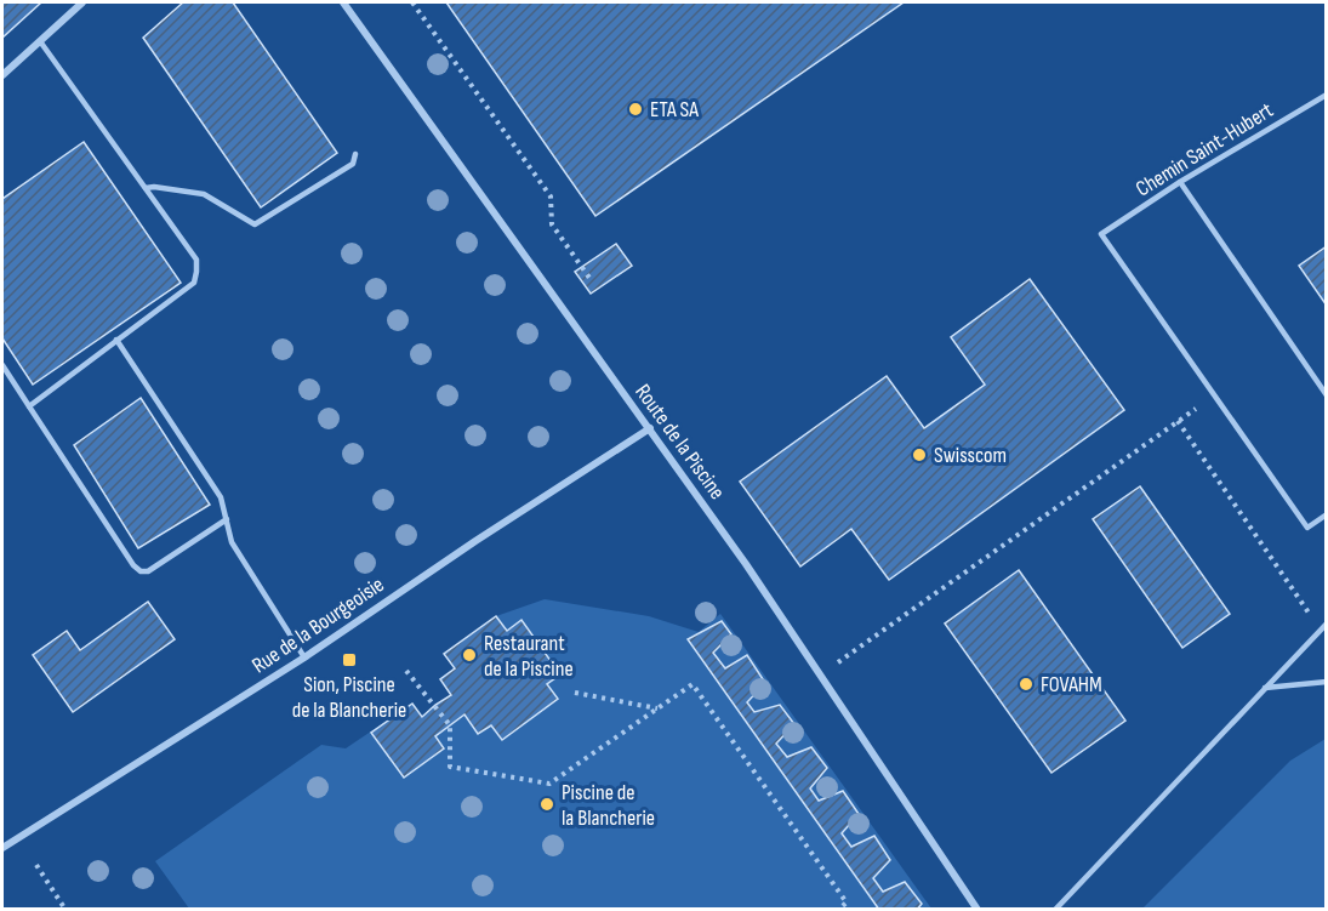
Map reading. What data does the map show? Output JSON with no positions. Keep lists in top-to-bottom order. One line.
{"streets":{"street":["Route de la Piscine","Rue de la Bourgeoisie"],"lane":["Chemin Saint-Hubert"]},"crossings":[["Route de la Piscine","Rue de la Bourgeoisie"]],"places":{"other":["ETA SA","Swisscom","Restaurant de la Piscine","FOVAHM","Piscine de la Blancherie"],"transit":["Sion, Piscine de la Blancherie"]}}
